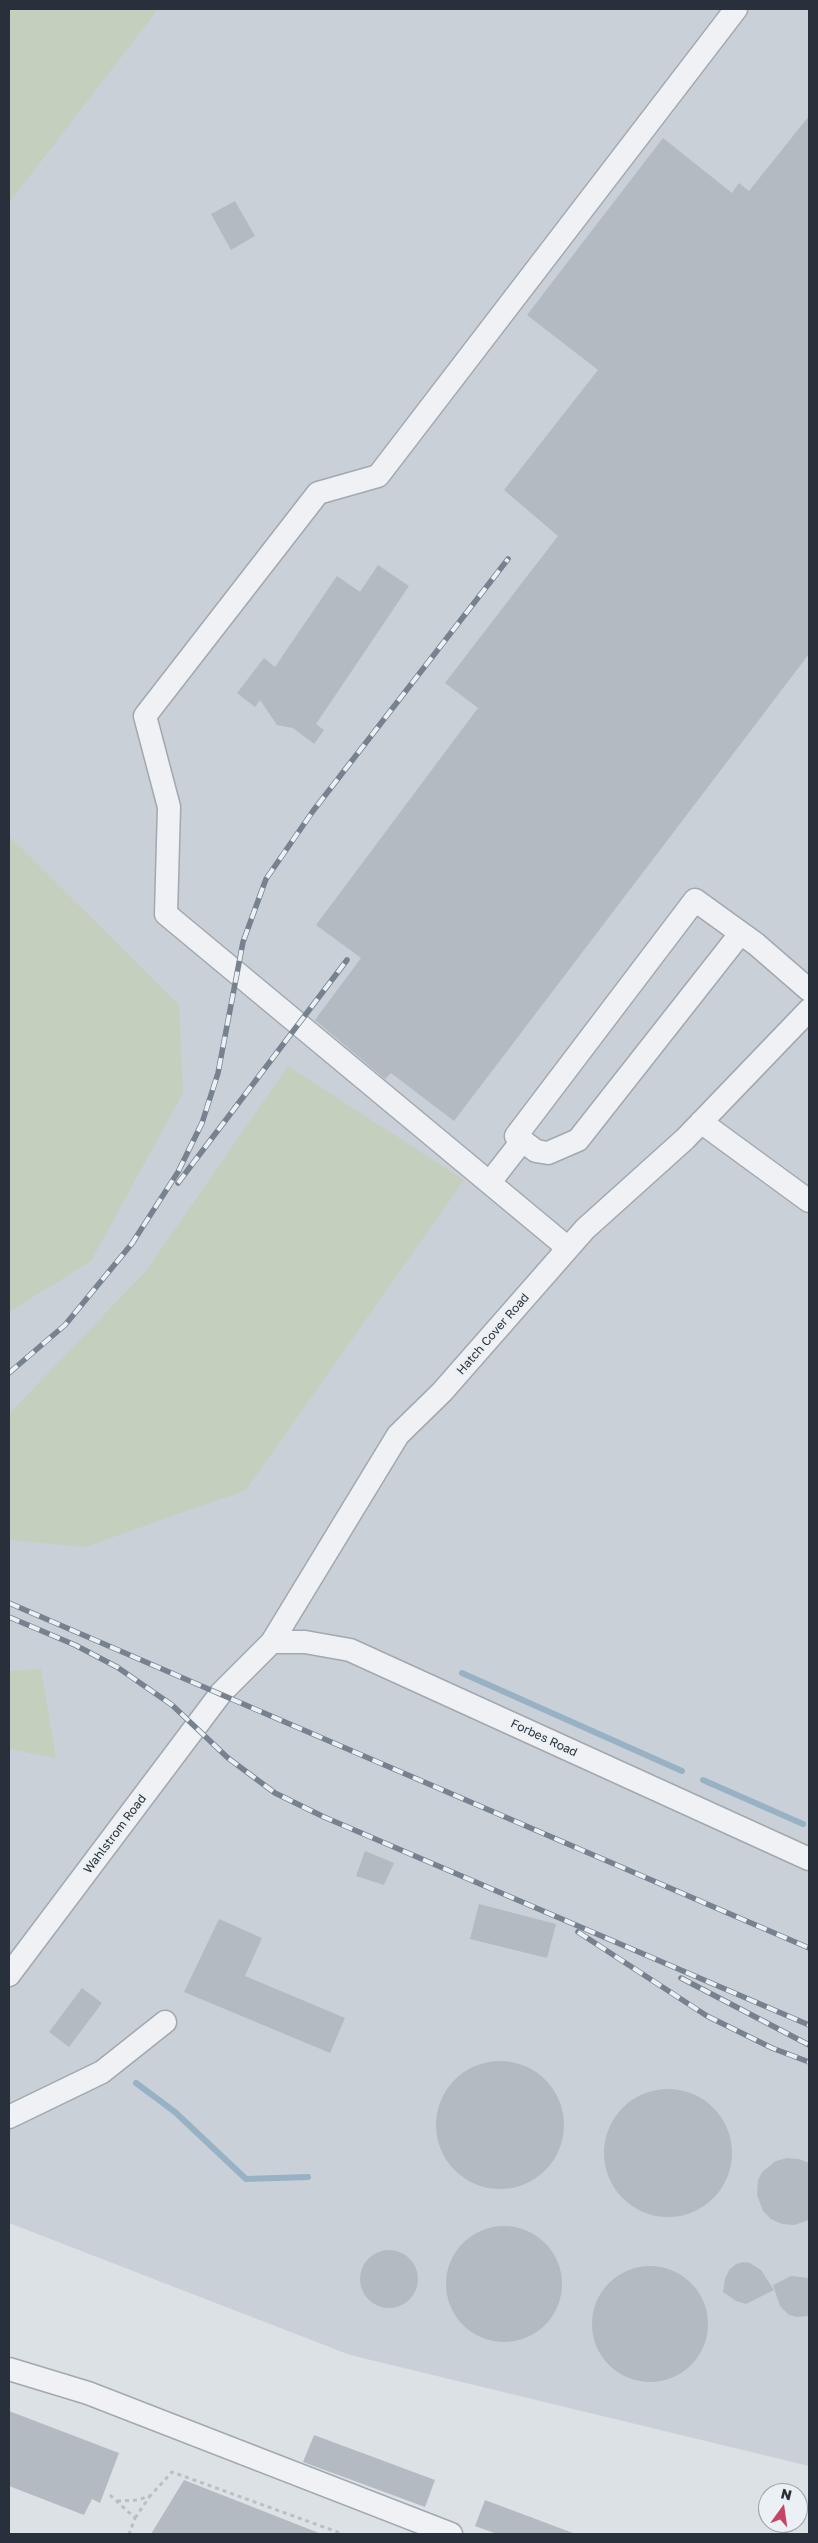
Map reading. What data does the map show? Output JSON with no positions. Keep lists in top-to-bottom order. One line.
{"streets":{"street":["Hatch Cover Road","Forbes Road","Wahlstrom Road"]},"crossings":[["Hatch Cover Road","Forbes Road"],["Hatch Cover Road","Wahlstrom Road"]],"north":"top"}
